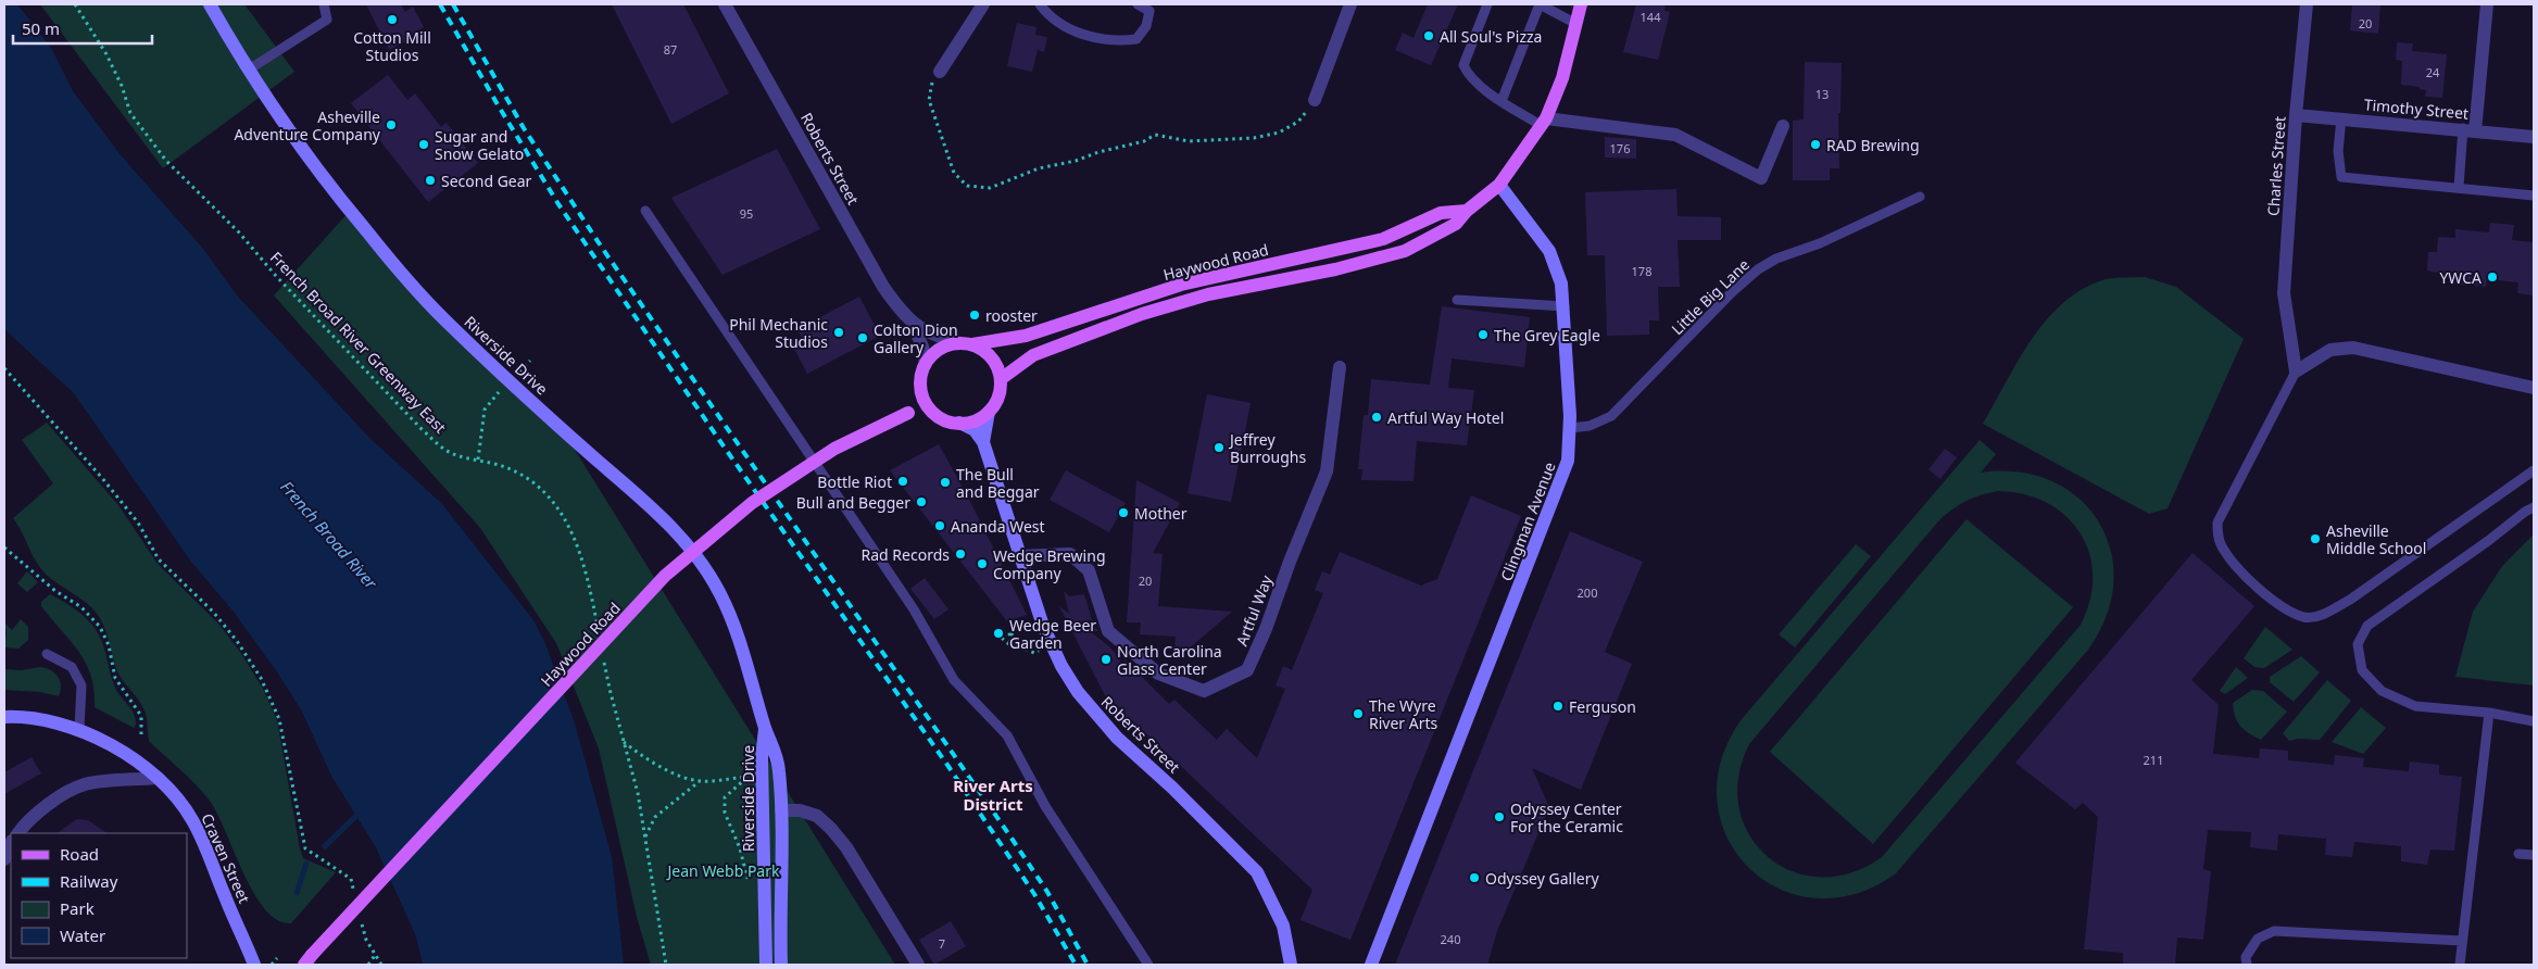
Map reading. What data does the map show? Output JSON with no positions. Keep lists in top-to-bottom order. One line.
{"streets":{"main road":["Roberts Street","Haywood Road","Riverside Drive","Clingman Avenue","Craven Street"],"street":["Timothy Street","Charles Street","Artful Way"],"lane":["Little Big Lane"],"path":["French Broad River Greenway East"]},"crossings":[["Timothy Street","Charles Street"],["Roberts Street","Haywood Road"],["Roberts Street","Artful Way"],["Haywood Road","Clingman Avenue"],["Little Big Lane","Clingman Avenue"]],"districts":["River Arts District"],"water":["French Broad River"],"parks":["Jean Webb Park"],"places":["Cotton Mill Studios","All Soul's Pizza","Asheville Adventure Company","Sugar and Snow Gelato","RAD Brewing","Second Gear","YWCA","rooster","Phil Mechanic Studios","The Grey Eagle","Colton Dion Gallery","Artful Way Hotel","Jeffrey Burroughs","Bottle Riot","The Bull and Beggar","Bull and Begger","Mother","Ananda West","Asheville Middle School","Rad Records","Wedge Brewing Company","Wedge Beer Garden","North Carolina Glass Center","Ferguson","The Wyre River Arts","Odyssey Center For the Ceramic","Odyssey Gallery"],"house_numbers":["144","20","87","24","13","176","95","178","20","200","211","240","7"],"legend":["Road","Railway","Park","Water"],"scale_bar":"50 m"}
